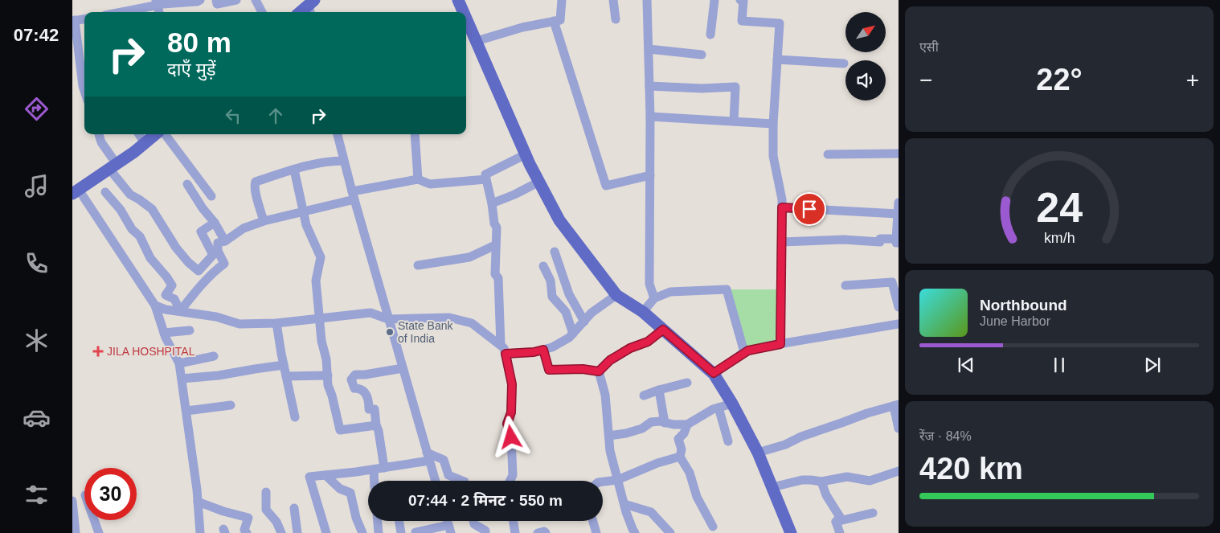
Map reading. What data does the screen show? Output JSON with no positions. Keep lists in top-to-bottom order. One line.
{"places":{"other":["State Bank of India"],"health":["JILA HOSHPITAL"]},"north":"top right","page":{"tabs":"07:42","tile":["एसी",["रेंज · 84%","420 km"]],"turn":["80 m","दाएँ मुड़ें"],"heat":["−","22°","+"],"song":["Northbound","June Harbor"],"limit":"30","trip":"07:44 · 2 मिनट · 550 m","gauge":["24","km/h"]}}
